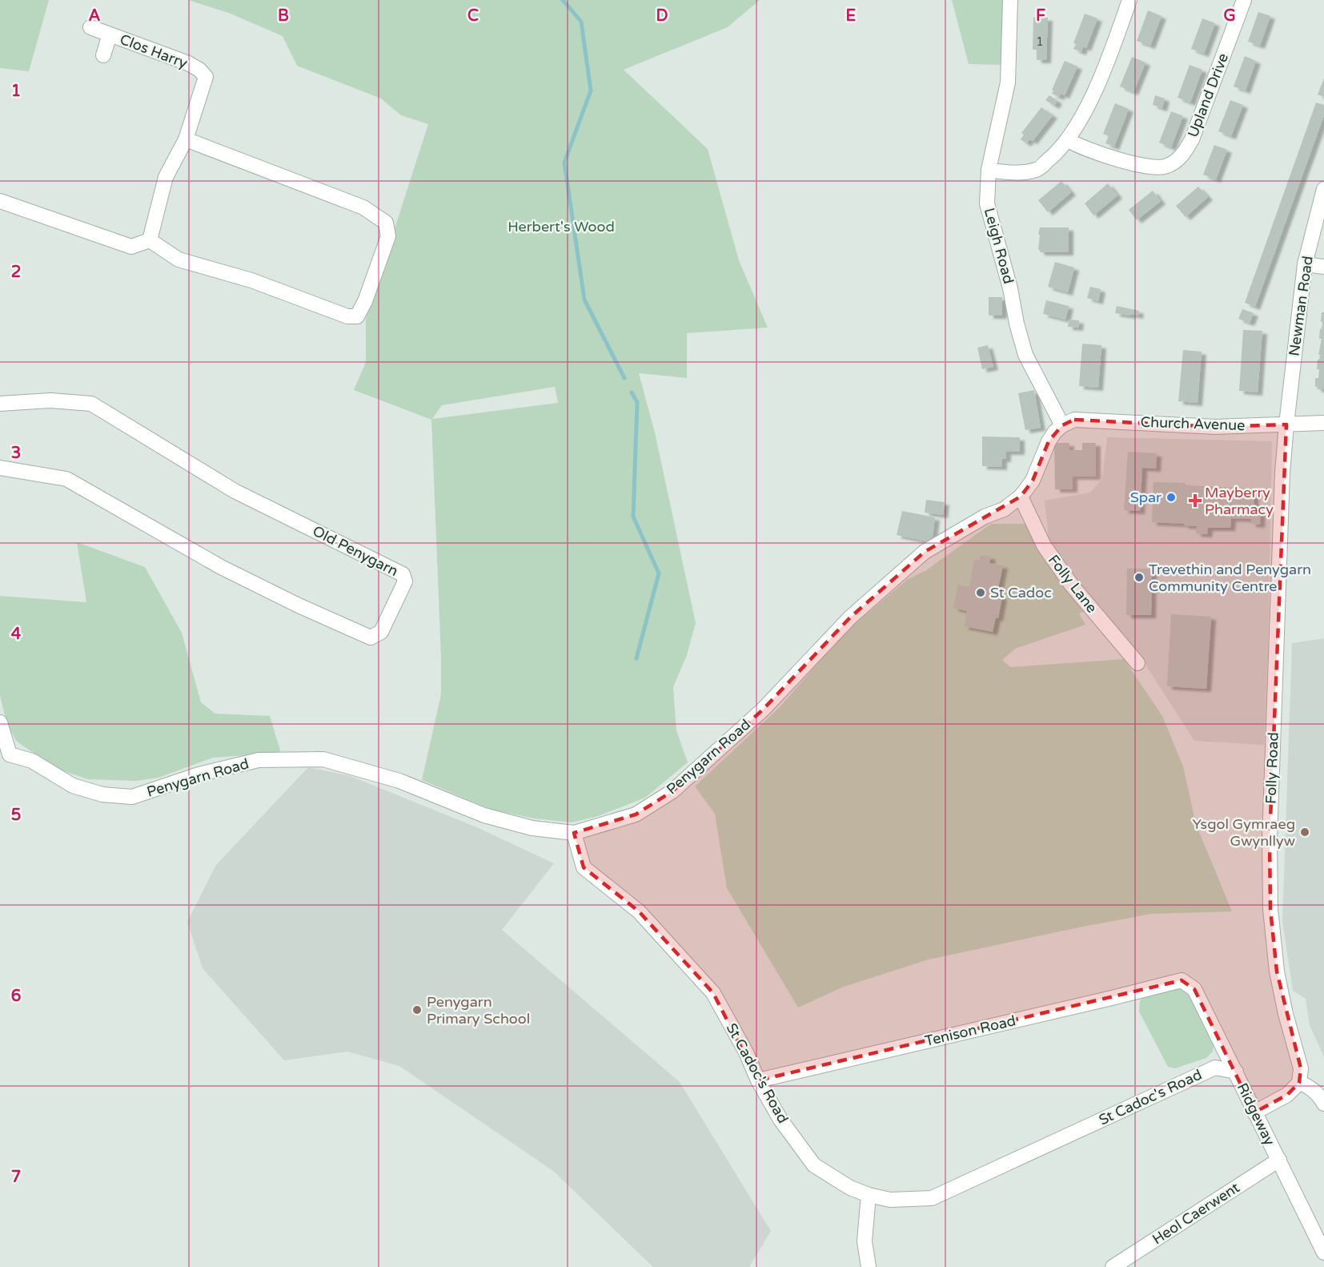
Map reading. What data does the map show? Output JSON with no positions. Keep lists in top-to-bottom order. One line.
{"streets":{"street":["Clos Harry","Upland Drive","Leigh Road","Newman Road","Church Avenue","Old Penygarn","Folly Lane","Penygarn Road","Folly Road","Tenison Road","St Cadoc's Road","Ridgeway","Heol Caerwent"]},"crossings":[["Leigh Road","Church Avenue"],["Leigh Road","Penygarn Road"],["Newman Road","Church Avenue"],["Newman Road","Folly Road"],["Church Avenue","Penygarn Road"],["Church Avenue","Folly Road"],["Folly Lane","Penygarn Road"],["Penygarn Road","St Cadoc's Road"],["Tenison Road","St Cadoc's Road"],["Tenison Road","Ridgeway"],["St Cadoc's Road","Ridgeway"],["Ridgeway","Heol Caerwent"]],"parks":["Herbert's Wood"],"places":{"other":["Spar","Trevethin and Penygarn Community Centre","St Cadoc","Ysgol Gymraeg Gwynllyw","Penygarn Primary School"],"health":["Mayberry Pharmacy"]},"house_numbers":["1"],"grid":{"columns":["A","B","C","D","E","F","G"],"rows":["1","2","3","4","5","6","7"]}}
